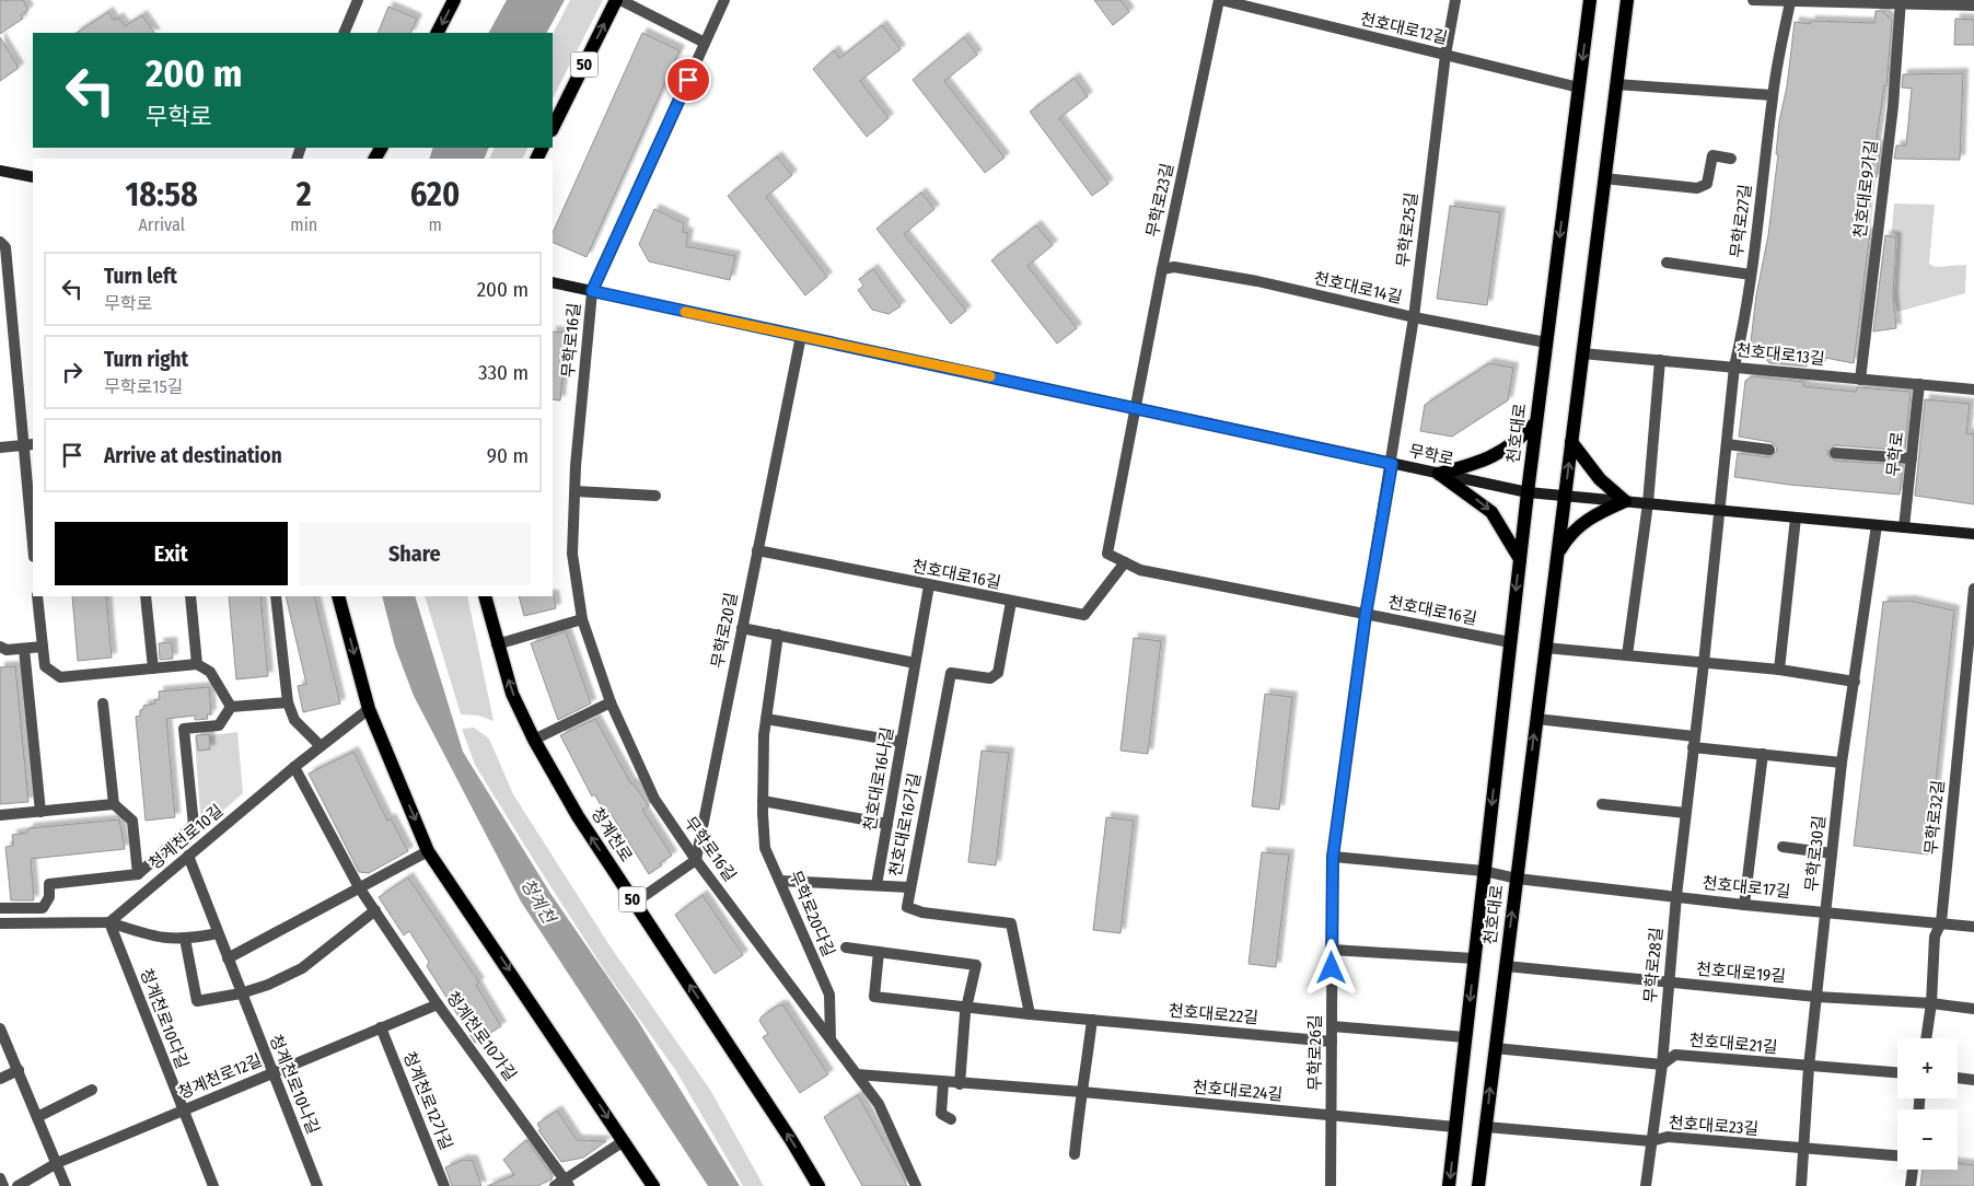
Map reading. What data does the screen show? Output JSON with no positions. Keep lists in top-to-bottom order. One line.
{"streets":{"main road":["50","천호대로","무학로","청계천로"],"street":["천호대로12길","천호대로9가길","무학로23길","무학로27길","무학로25길","천호대로14길","무학로16길","천호대로13길","천호대로16길","무학로20길","천호대로16나길","무학로32길","천호대로16가길","청계천로10길","무학로30길","천호대로17길","무학로20다길","무학로28길","천호대로19길","천호대로22길","청계천로10다길","청계천로10가길","천호대로21길","무학로26길","청계천로12길","청계천로10나길","천호대로24길","청계천로12가길","천호대로23길"]},"crossings":[["천호대로12길","무학로23길"],["천호대로12길","무학로25길"],["천호대로12길","천호대로"],["천호대로9가길","천호대로13길"],["무학로23길","천호대로14길"],["무학로23길","무학로"],["무학로23길","천호대로16길"],["무학로27길","천호대로13길"],["무학로27길","무학로"],["무학로27길","무학로28길"],["무학로25길","천호대로14길"],["무학로25길","무학로"],["무학로25길","무학로26길"],["천호대로14길","천호대로"],["무학로16길","무학로"],["무학로16길","무학로20길"],["무학로16길","무학로20다길"],["무학로16길","천호대로24길"],["천호대로13길","천호대로"],["천호대로13길","무학로"],["천호대로","무학로"],["천호대로","천호대로16길"],["천호대로","천호대로17길"],["천호대로","천호대로19길"],["천호대로","천호대로21길"],["천호대로","무학로26길"],["천호대로","천호대로24길"],["천호대로","천호대로23길"],["무학로","천호대로16길"],["무학로","무학로20길"],["무학로","무학로30길"],["무학로","무학로28길"],["무학로","무학로26길"],["천호대로16길","무학로20길"],["천호대로16길","천호대로16나길"],["천호대로16길","천호대로16가길"],["천호대로16길","무학로26길"],["무학로32길","천호대로17길"],["무학로32길","천호대로19길"],["천호대로16가길","천호대로22길"],["청계천로10길","청계천로10다길"],["청계천로10길","청계천로10가길"],["청계천로10길","청계천로10나길"],["무학로30길","천호대로17길"],["무학로30길","천호대로19길"],["무학로30길","천호대로21길"],["무학로30길","천호대로23길"],["천호대로17길","무학로28길"],["무학로28길","천호대로19길"],["무학로28길","천호대로21길"],["무학로28길","천호대로23길"],["천호대로22길","무학로26길"],["청계천로10다길","청계천로12길"],["청계천로10가길","청계천로12길"],["무학로26길","천호대로24길"],["청계천로12길","청계천로10나길"],["청계천로12길","청계천로12가길"]],"one_way":["청계천로"],"water":["청계천"],"page":{"turn":["200 m","무학로"],"eta":["18:58","Arrival","2","min","620","m"],"list":[{"name":"Turn left","note":"무학로","value":"200 m"},{"name":"Turn right","note":"무학로15길","value":"330 m"},{"name":"Arrive at destination","value":"90 m"}],"buttons":["Exit","Share"],"map_buttons":["+","−"]}}
